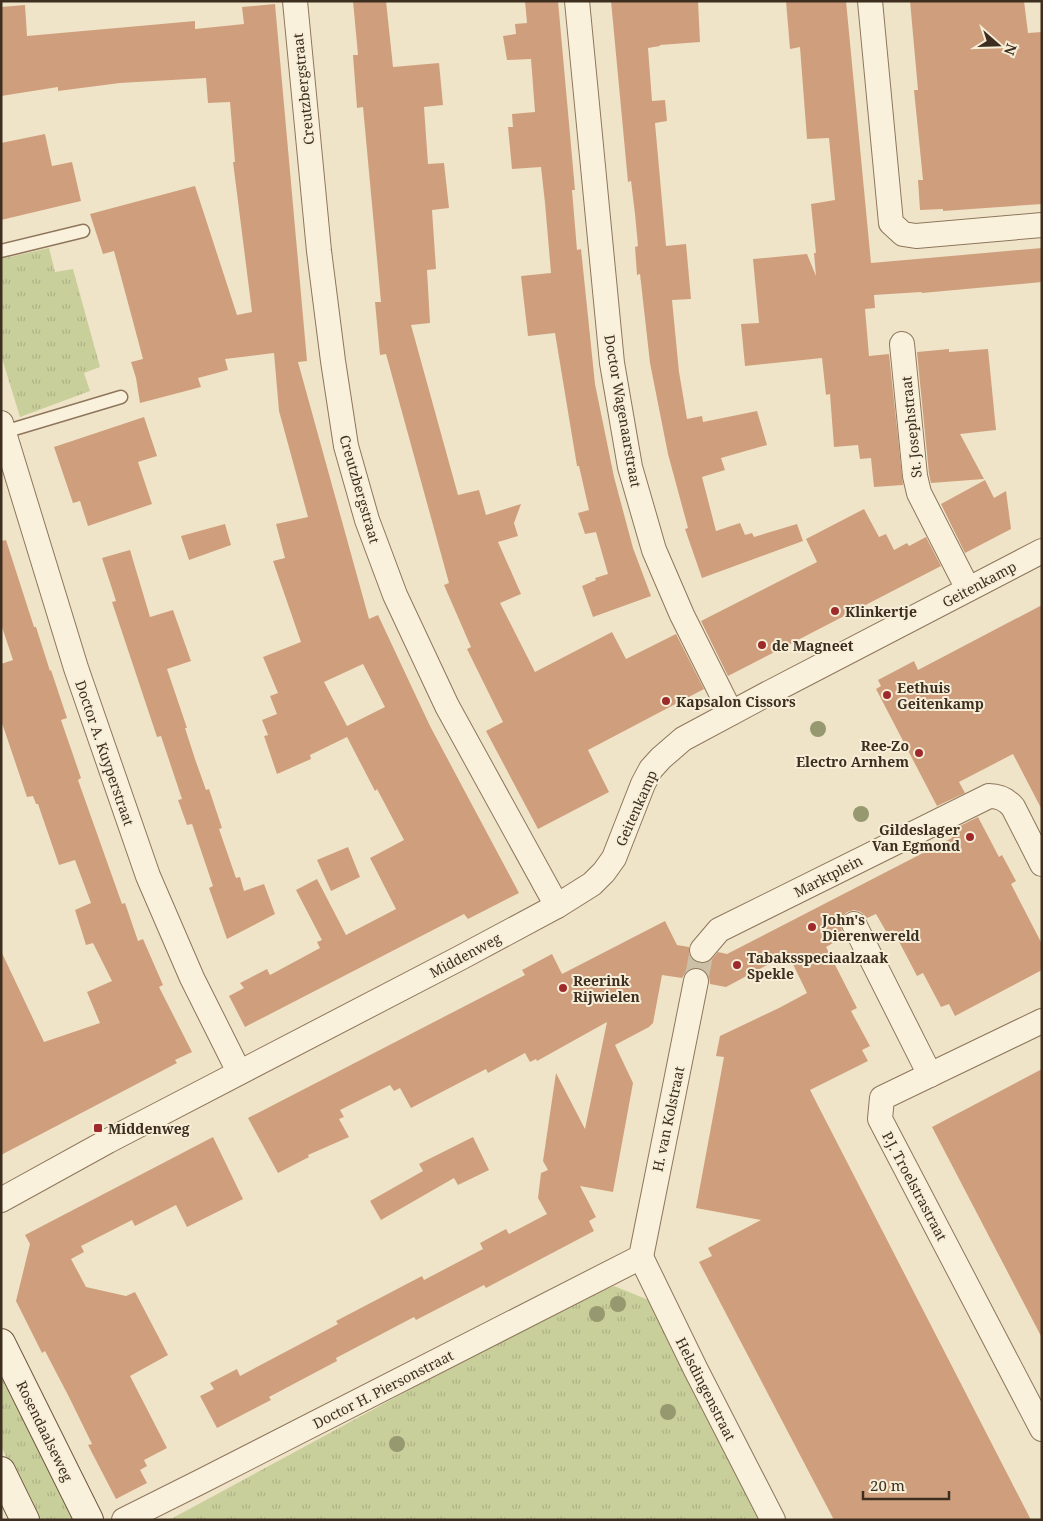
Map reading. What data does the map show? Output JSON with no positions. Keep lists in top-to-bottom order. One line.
{"streets":{"street":["Creutzbergstraat","Doctor Wagenaarstraat","St. Josephstraat","Geitenkamp","Doctor A. Kuyperstraat","Marktplein","Middenweg","H. van Kolstraat","P.J. Troelstrastraat","Doctor H. Piersonstraat","Helsdingenstraat","Rosendaalseweg"]},"crossings":[["Creutzbergstraat","Geitenkamp"],["Creutzbergstraat","Middenweg"],["Doctor Wagenaarstraat","Geitenkamp"],["St. Josephstraat","Geitenkamp"],["Geitenkamp","Middenweg"],["Doctor A. Kuyperstraat","Middenweg"],["H. van Kolstraat","Doctor H. Piersonstraat"],["H. van Kolstraat","Helsdingenstraat"],["Doctor H. Piersonstraat","Helsdingenstraat"]],"places":{"other":["Klinkertje","de Magneet","Eethuis Geitenkamp","Kapsalon Cissors","Ree-Zo Electro Arnhem","Gildeslager Van Egmond","John's Dierenwereld","Tabaksspeciaalzaak Spekle","Reerink Rijwielen"],"transit":["Middenweg"]},"scale_bar":"20 m","north":"right"}
